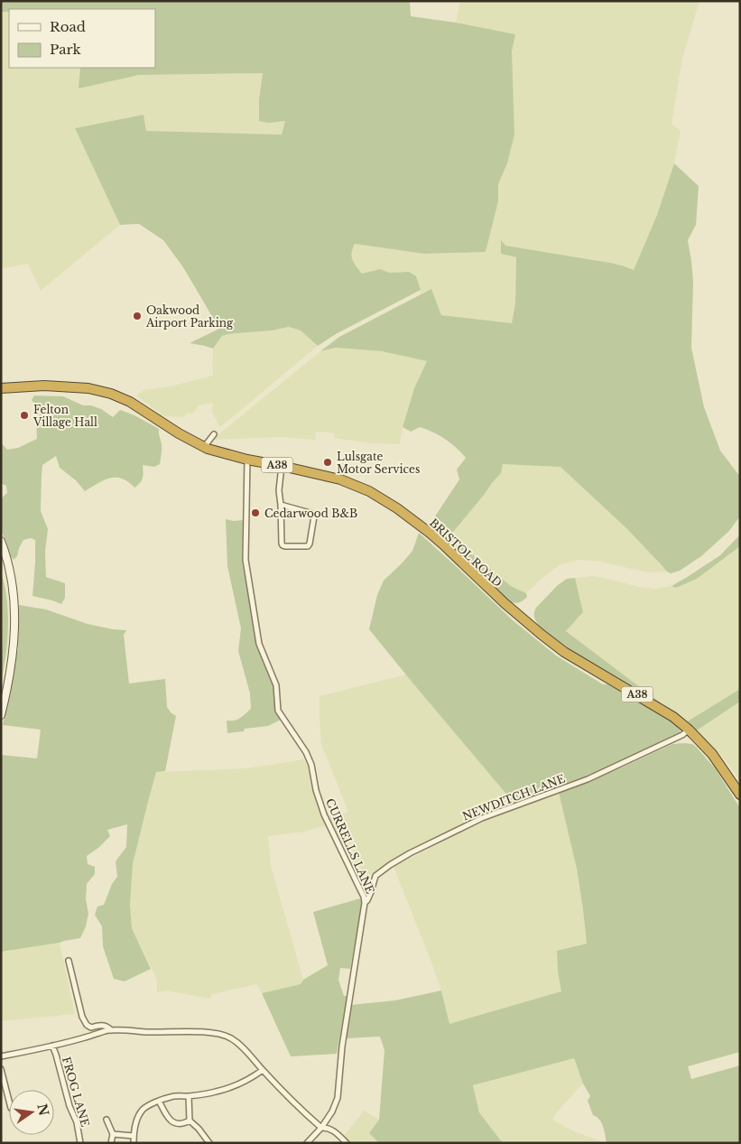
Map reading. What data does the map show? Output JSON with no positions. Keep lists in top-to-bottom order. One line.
{"streets":{"highway":["A38","BRISTOL ROAD"],"street":["NEWDITCH LANE","CURRELLS LANE","FROG LANE"]},"crossings":[["A38","BRISTOL ROAD"],["A38","NEWDITCH LANE"],["BRISTOL ROAD","NEWDITCH LANE"],["BRISTOL ROAD","CURRELLS LANE"],["NEWDITCH LANE","CURRELLS LANE"]],"places":["Oakwood Airport Parking","Felton Village Hall","Lulsgate Motor Services","Cedarwood B&B"],"legend":["Road","Park"],"north":"right"}
